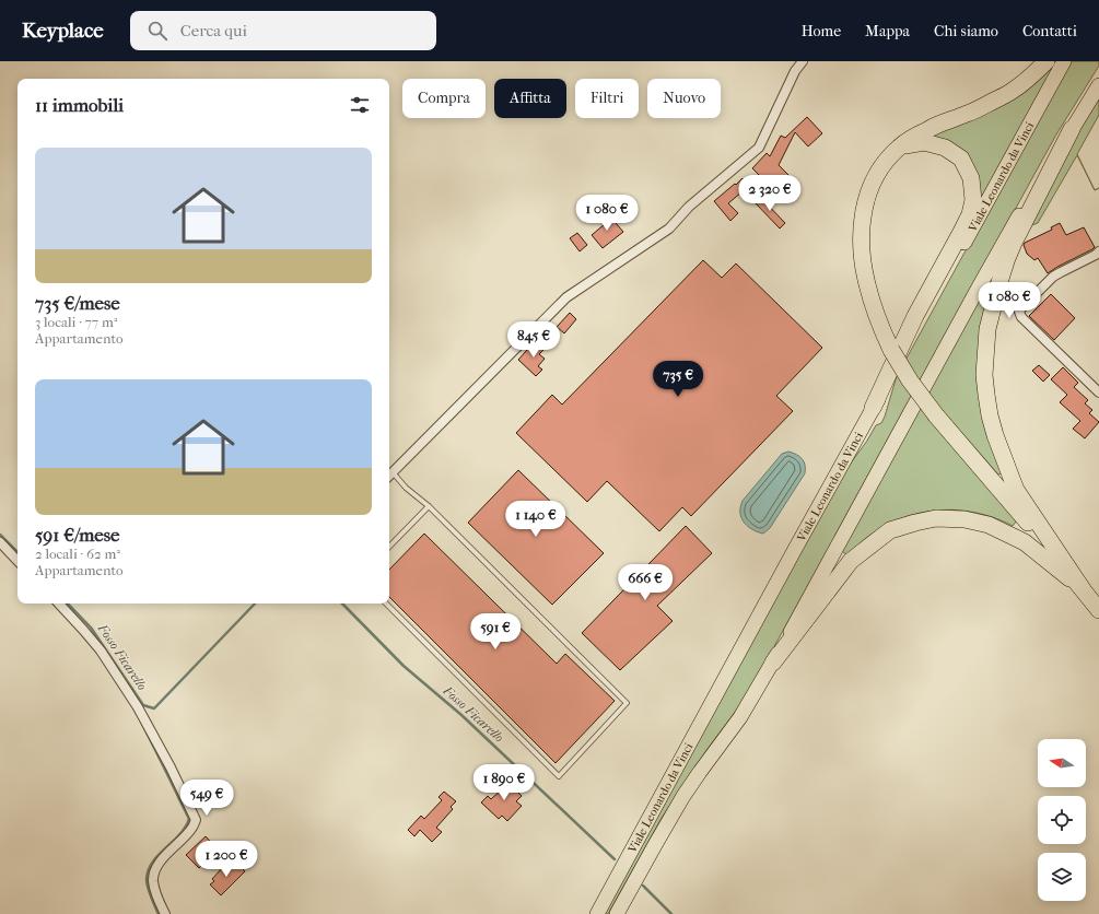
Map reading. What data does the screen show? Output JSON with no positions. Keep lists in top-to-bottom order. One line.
{"streets":{"main road":["Viale Leonardo da Vinci"]},"water":["Fosso Ficarello"],"north":"left","page":{"header":"Keyplace","search":"Cerca qui","nav":["Home","Mappa","Chi siamo","Contatti"],"chip":["Compra","Affitta","Filtri","Nuovo"],"heading":"11 immobili","list":[{"name":"735 €/mese","note":"3 locali · 77 m² · Appartamento"},{"name":"591 €/mese","note":"2 locali · 62 m² · Appartamento"}],"price":["2 320 €","1 080 €","1 080 €","845 €","735 €","1 140 €","666 €","591 €","1 890 €","549 €","1 200 €"]}}
